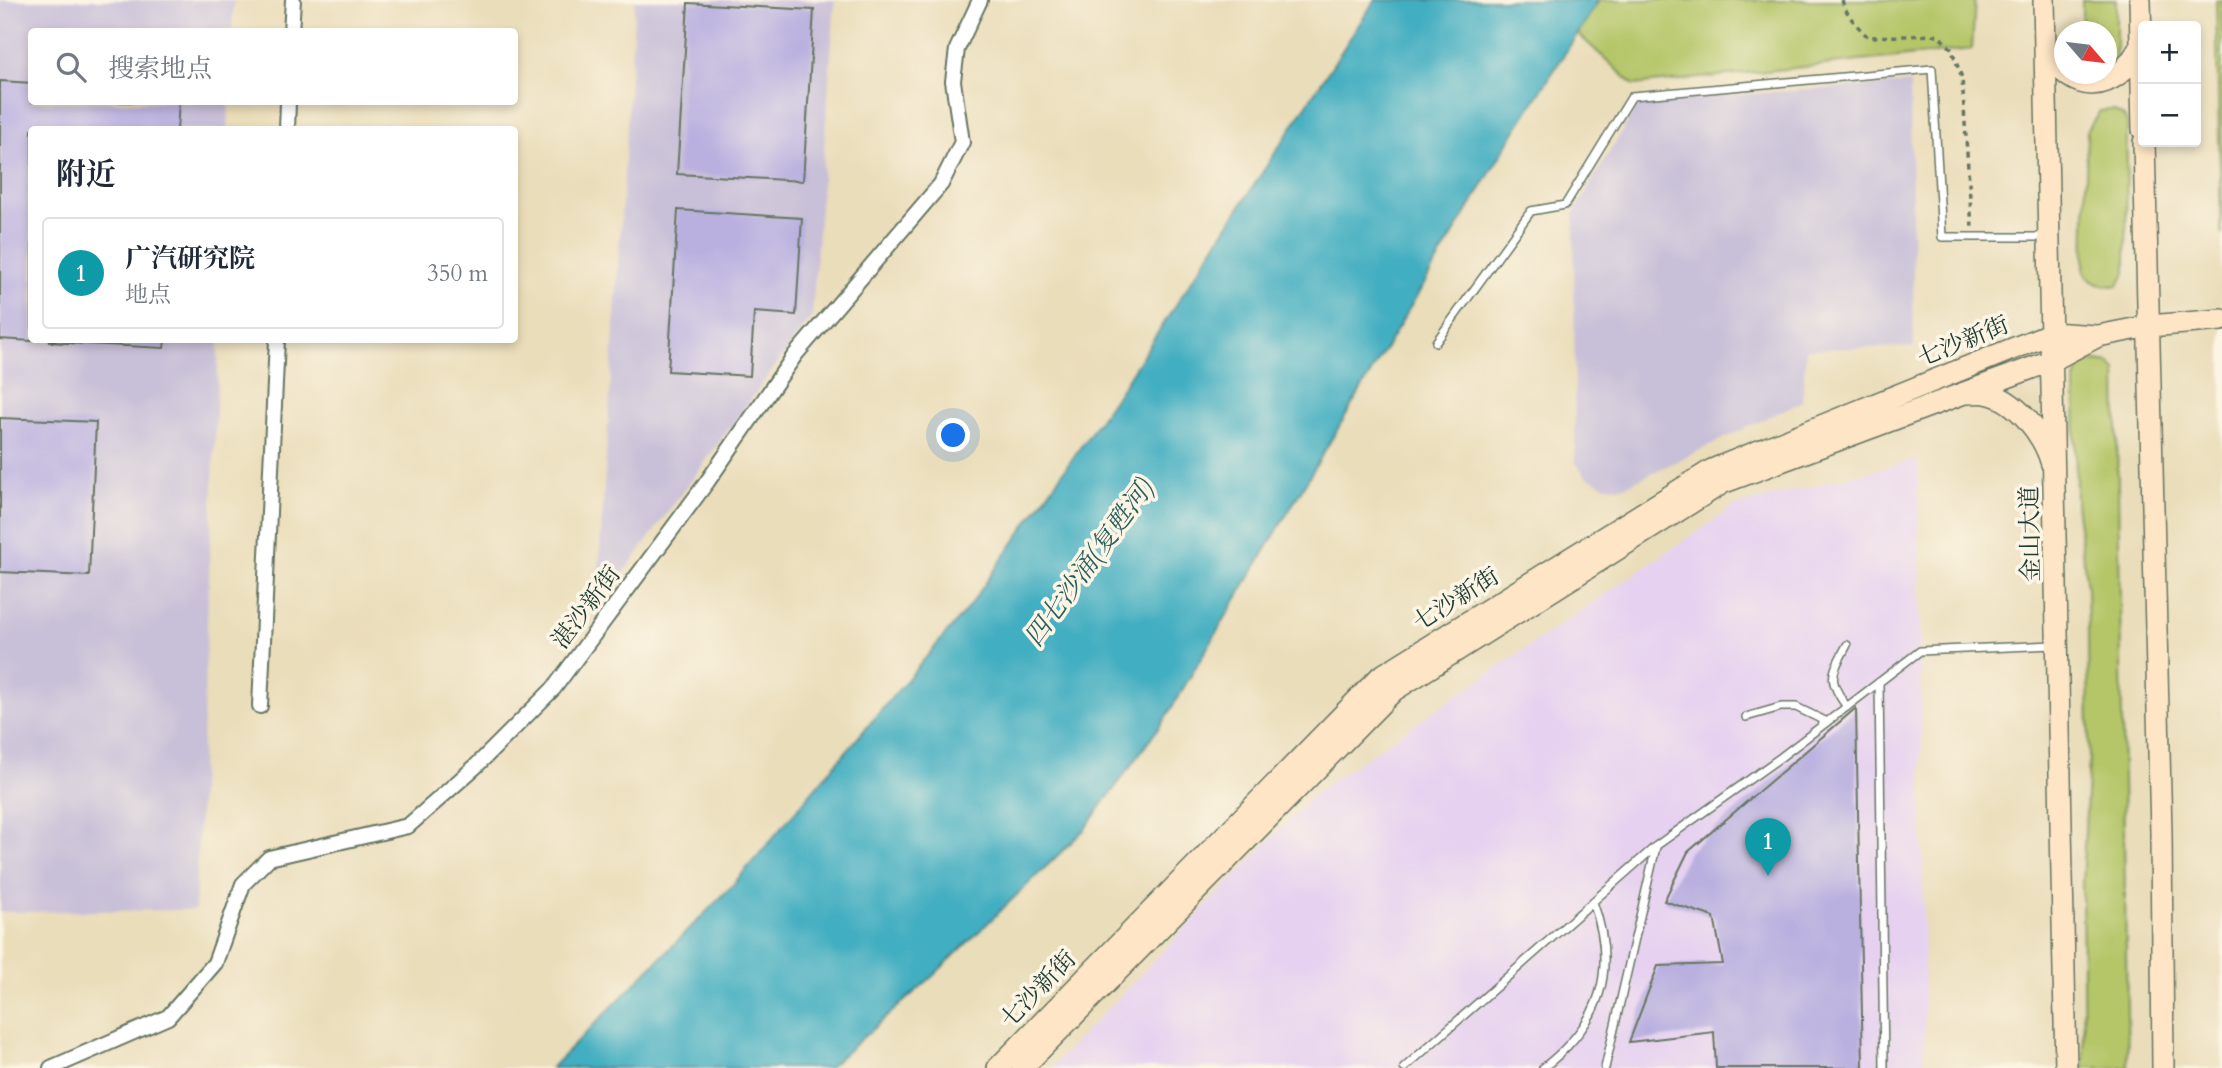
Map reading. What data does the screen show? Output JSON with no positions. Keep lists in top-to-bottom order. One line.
{"streets":{"street":["七沙新街","金山大道","湛沙新街"]},"crossings":[["七沙新街","金山大道"]],"water":["四七沙涌(复甦河)"],"north":"bottom right","page":{"map_buttons":["+","−"],"search":"搜索地点","heading":"附近","list":[{"mark":"1","name":"广汽研究院","note":"地点","value":"350 m"}],"pins":"1"}}
